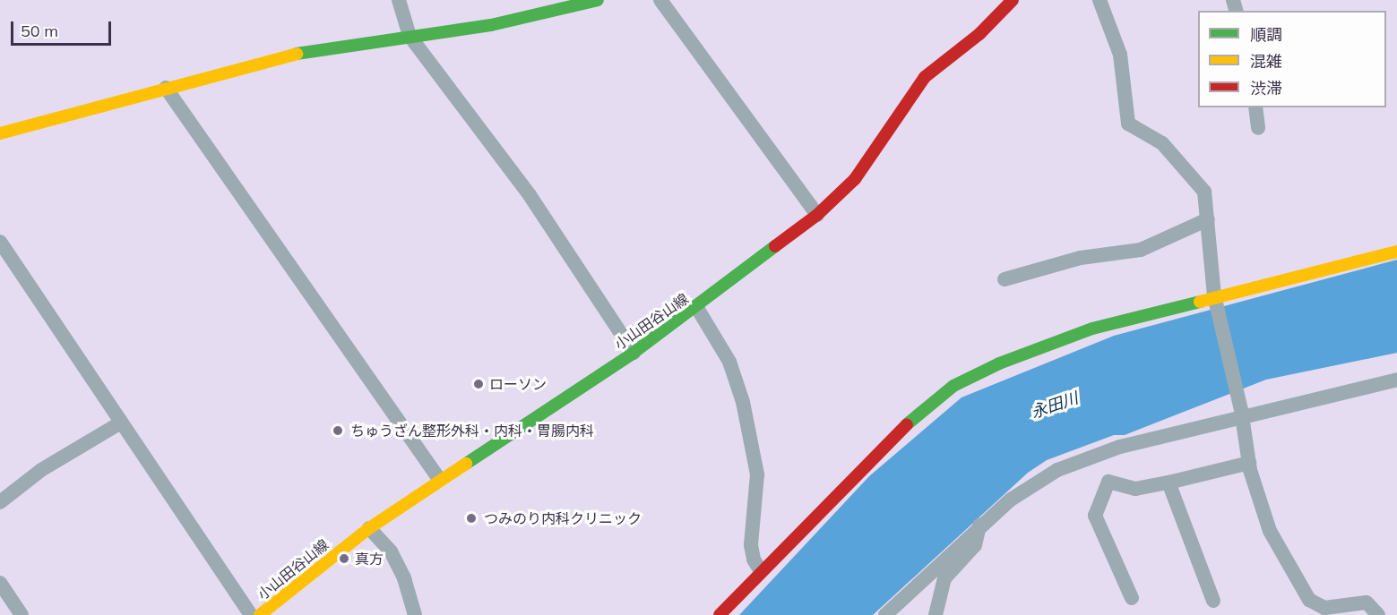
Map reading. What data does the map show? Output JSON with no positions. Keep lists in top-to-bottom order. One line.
{"streets":{"street":["小山田谷山線"]},"water":["永田川"],"places":["ローソン","ちゅうざん整形外科・内科・胃腸内科","つみのり内科クリニック","真方"],"legend":["順調","混雑","渋滞"],"scale_bar":"50 m"}
